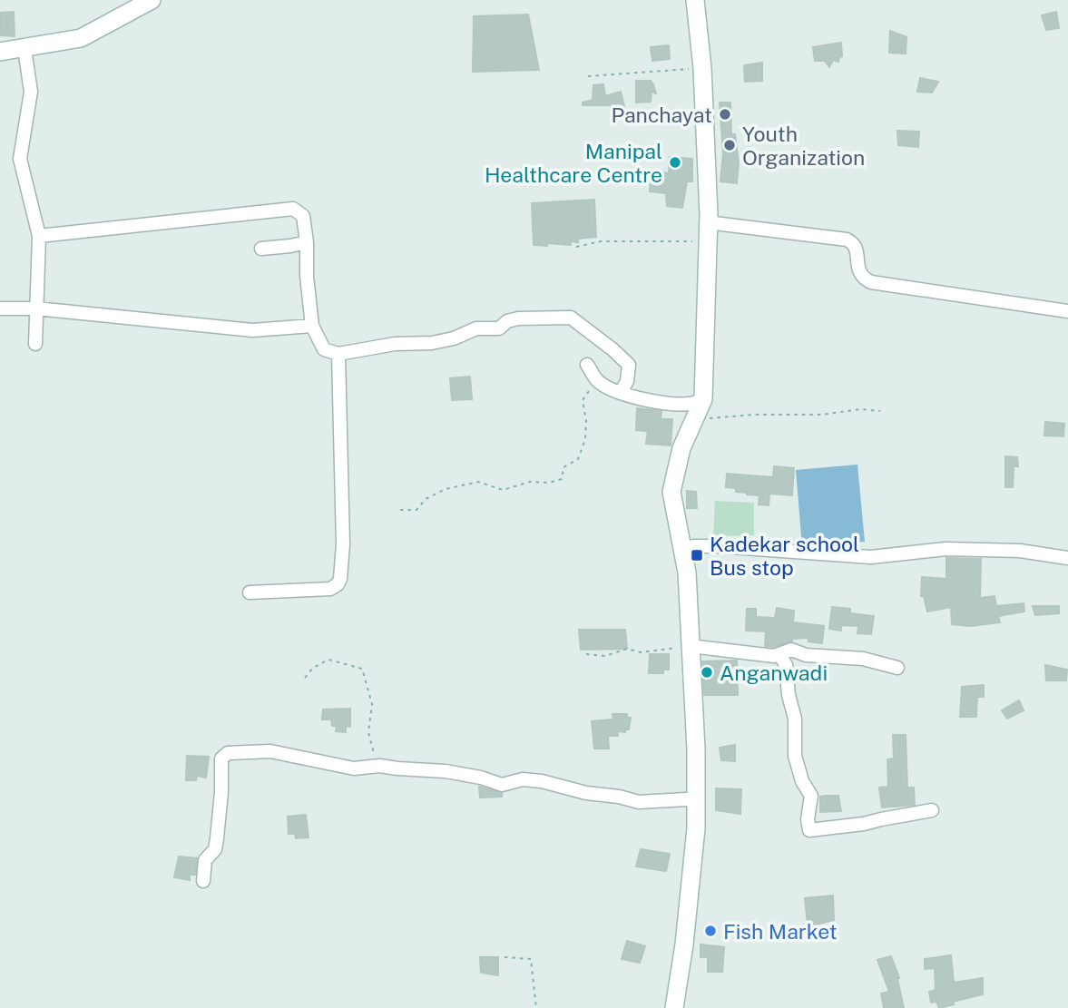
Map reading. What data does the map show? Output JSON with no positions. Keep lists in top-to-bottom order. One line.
{"places":{"other":["Panchayat","Youth Organization","Manipal Healthcare Centre","Anganwadi","Fish Market"],"transit":["Kadekar school Bus stop"]}}
